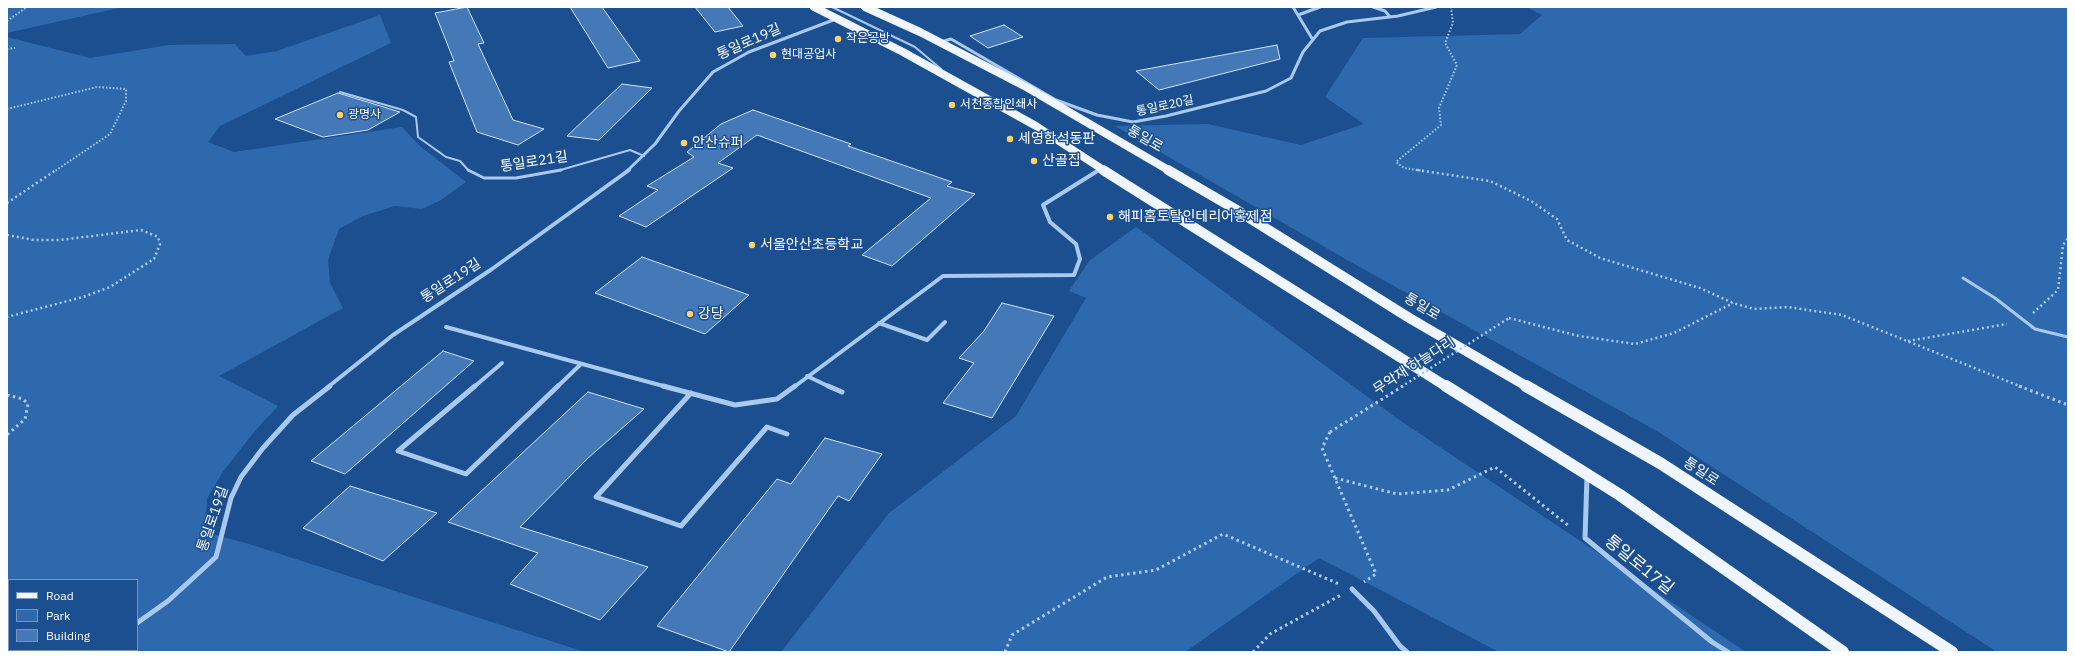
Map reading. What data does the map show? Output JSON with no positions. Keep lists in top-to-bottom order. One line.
{"streets":{"main road":["통일로"],"street":["통일로19길","통일로20길","통일로17길"],"lane":["통일로21길"],"path":["무악재 하늘다리"]},"crossings":[["통일로19길","통일로21길"],["통일로20길","통일로"]],"places":["작은공방","현대공업사","서천종합인쇄사","광명사","세영함석동판","안산슈퍼","산골집","해피홈토탈인테리어홍제점","서울안산초등학교","강당"],"legend":["Road","Park","Building"]}
